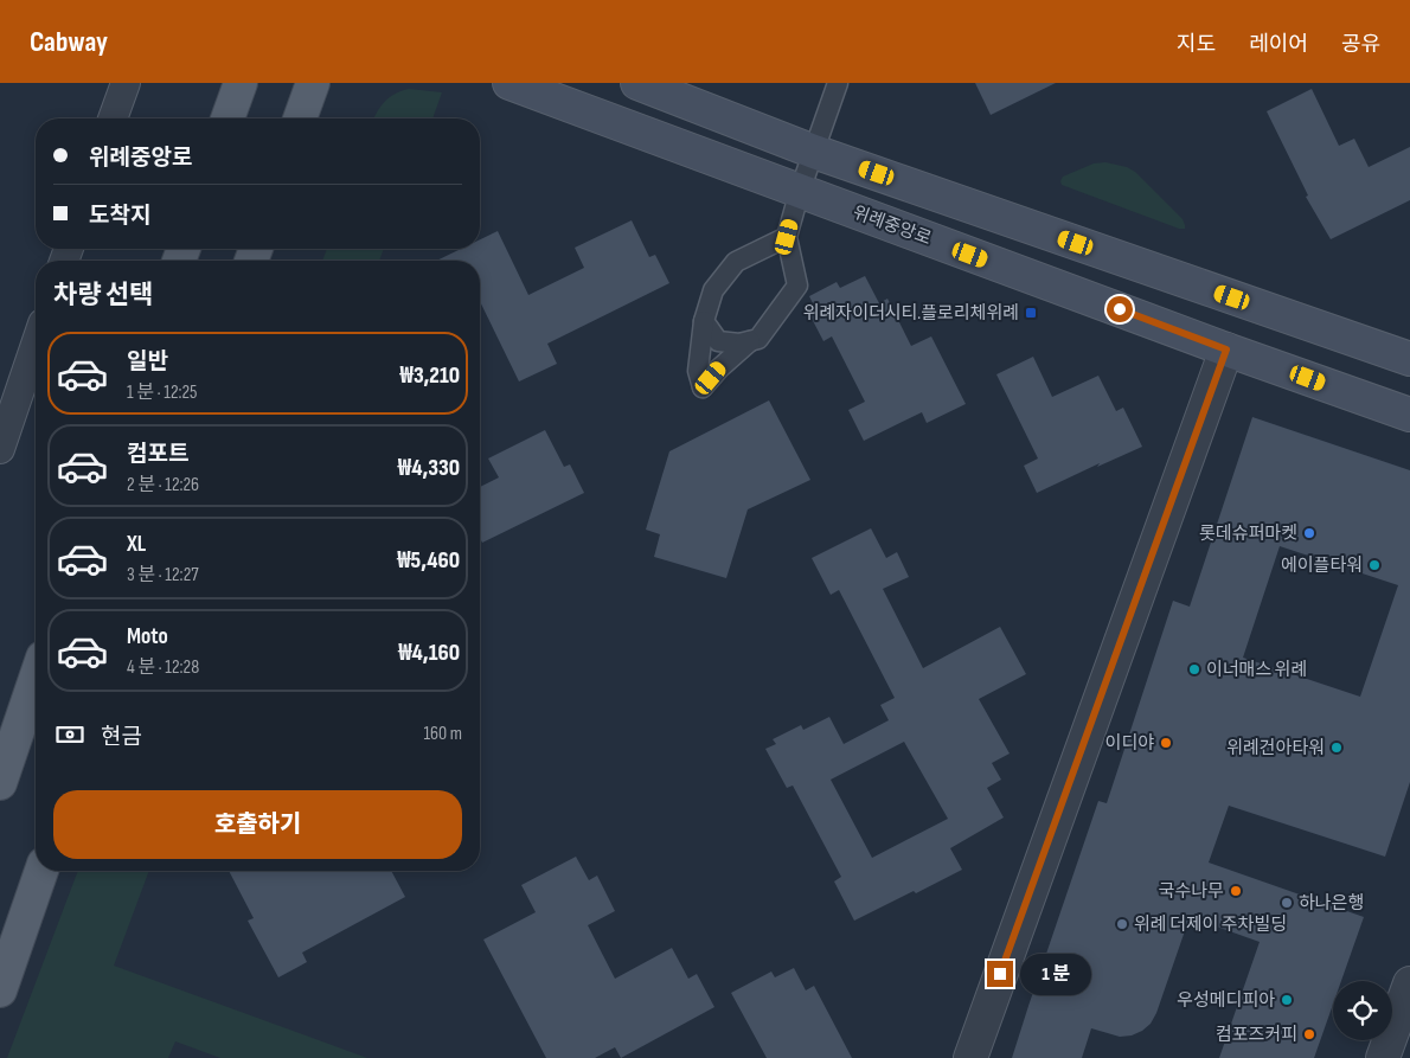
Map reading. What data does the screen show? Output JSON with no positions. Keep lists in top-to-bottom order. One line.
{"streets":{"main road":["위례중앙로"]},"places":{"transit":["위례자이더시티.플로리체위례"],"other":["롯데슈퍼마켓","에이플타워","이너매스 위례","이디야","위례건아타워","국수나무","하나은행","위례 더제이 주차빌딩","우성메디피아","컴포즈커피"]},"page":{"header":"Cabway","nav":["지도","레이어","공유"],"banner":["위례중앙로","도착지"],"heading":"차량 선택","list":[{"name":"일반","note":"1 분 · 12:25","value":"₩3,210"},{"name":"컴포트","note":"2 분 · 12:26","value":"₩4,330"},{"name":"XL","note":"3 분 · 12:27","value":"₩5,460"},{"name":"Moto","note":"4 분 · 12:28","value":"₩4,160"}],"pay":["현금","160 m"],"buttons":"호출하기","bubble":"1 분"}}
